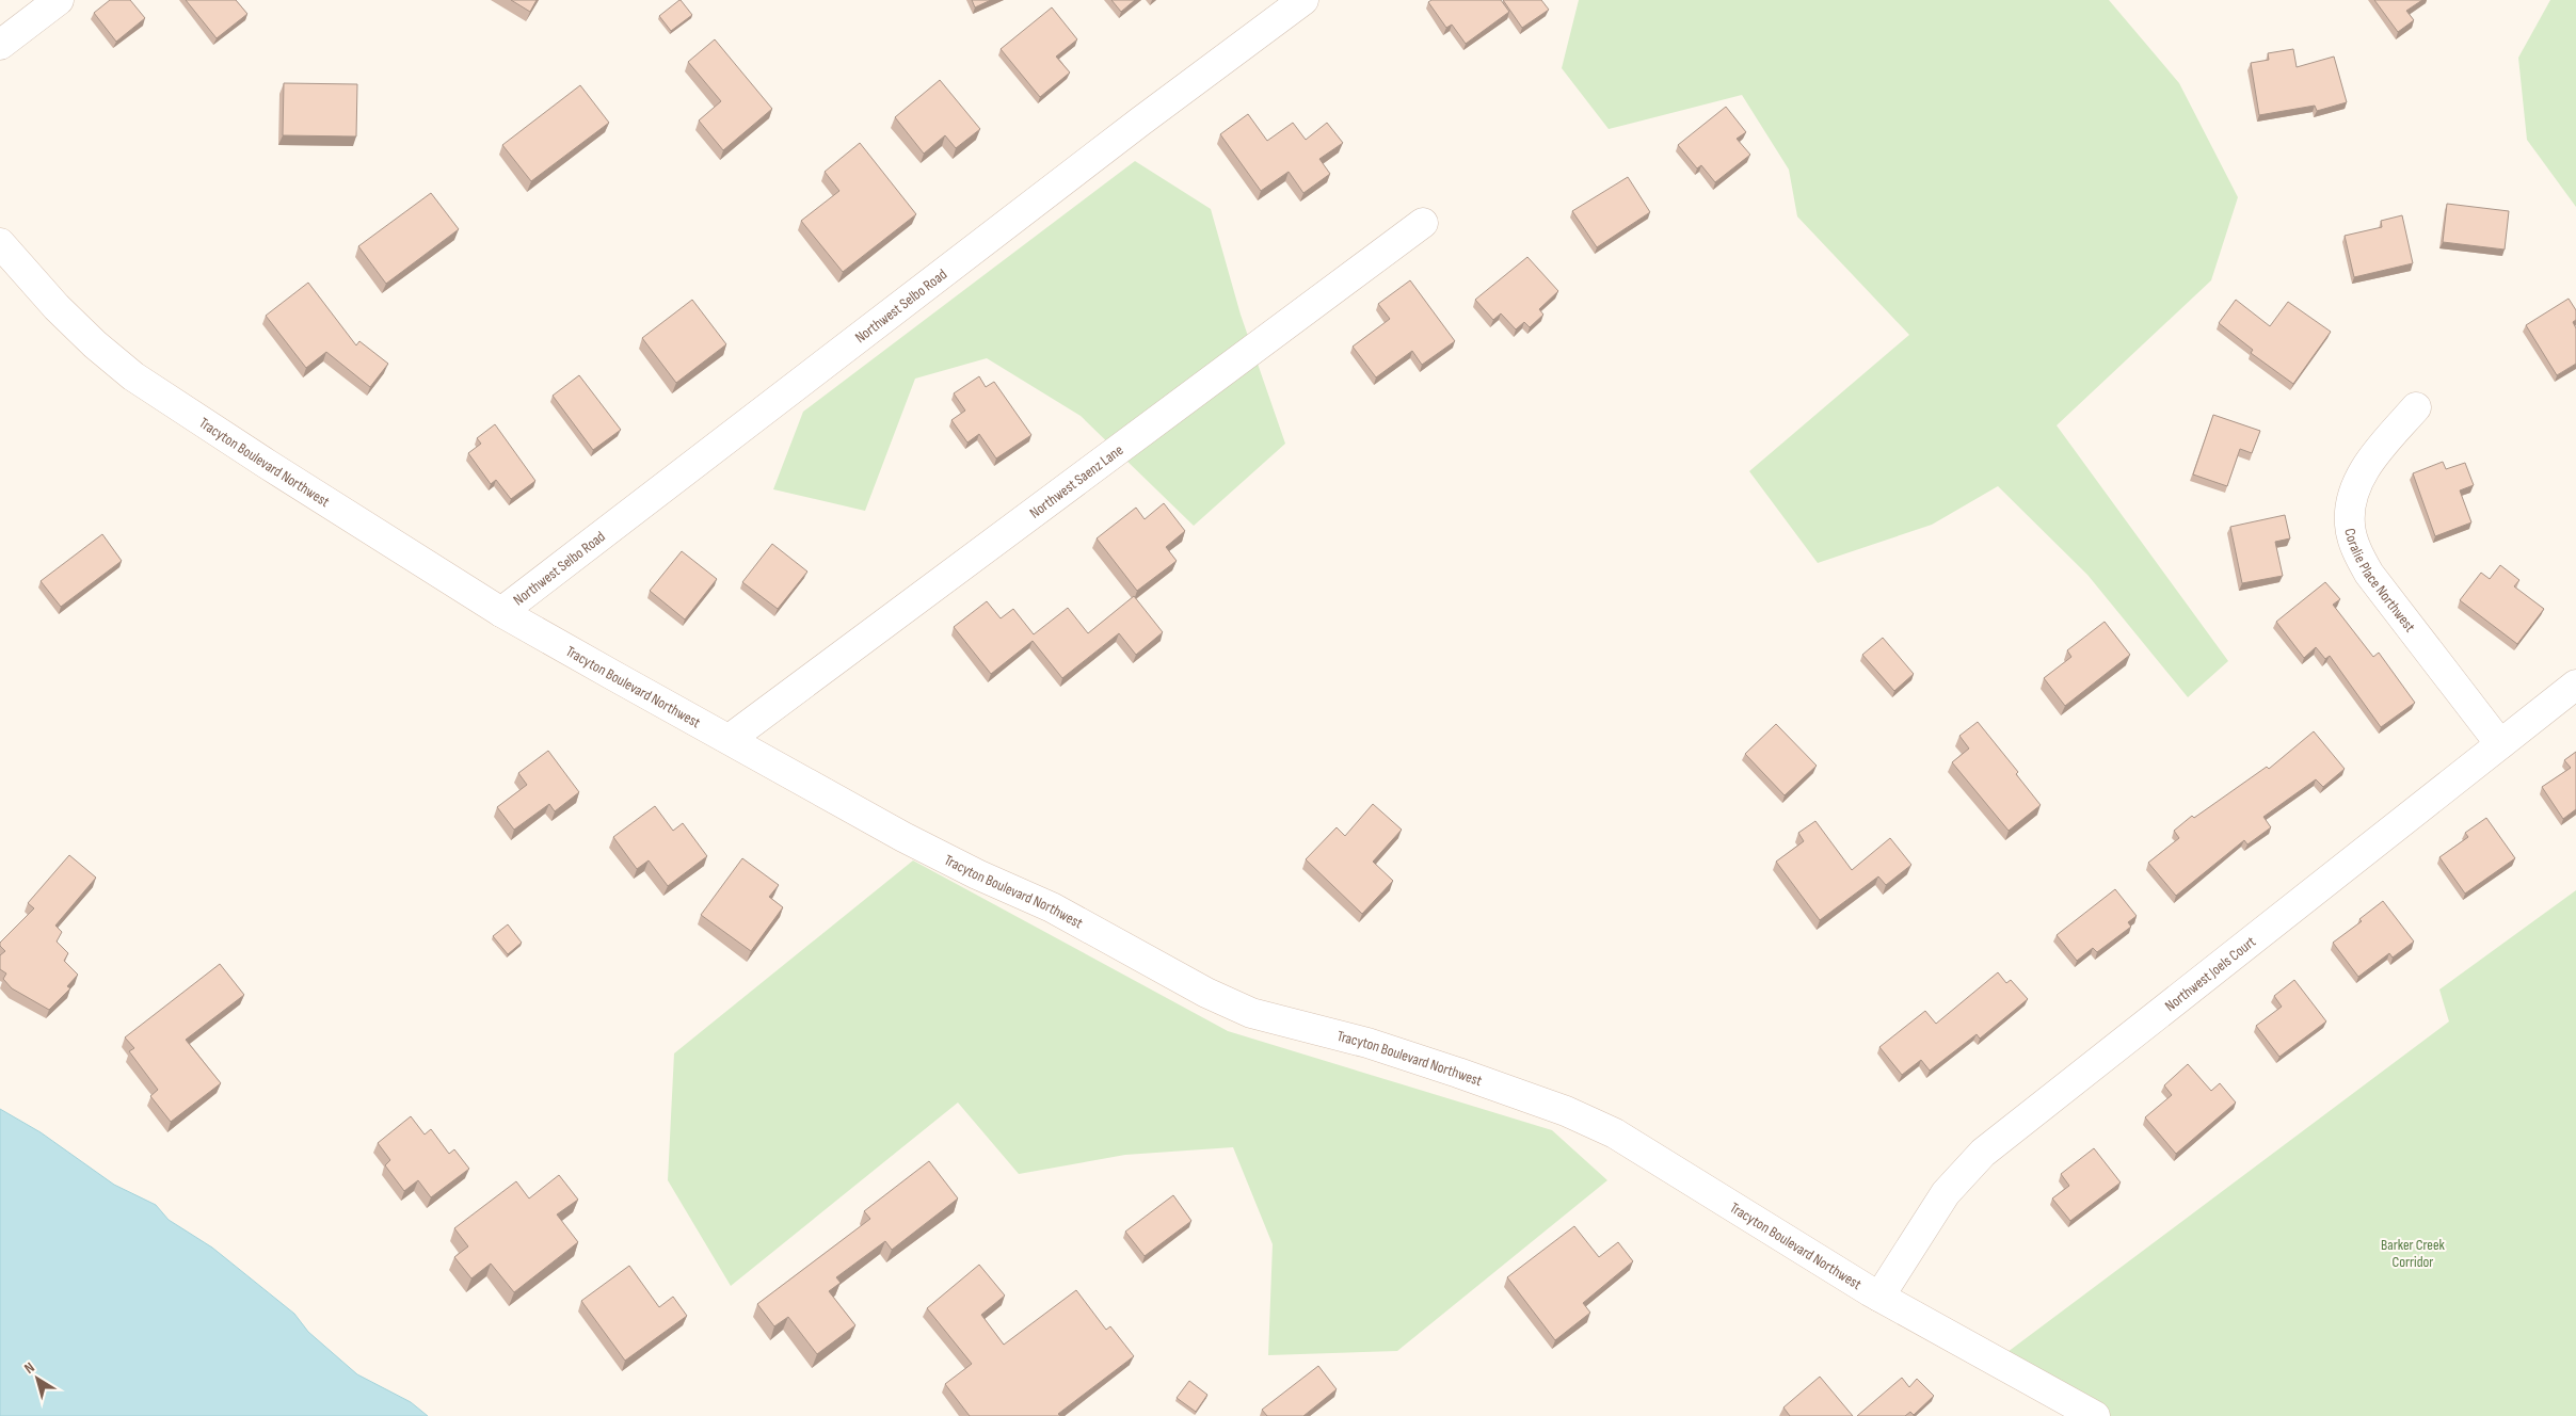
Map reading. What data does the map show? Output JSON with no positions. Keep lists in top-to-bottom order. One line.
{"streets":{"street":["Northwest Selbo Road","Tracyton Boulevard Northwest","Northwest Saenz Lane","Coralie Place Northwest","Northwest Joels Court"]},"crossings":[["Northwest Selbo Road","Tracyton Boulevard Northwest"],["Tracyton Boulevard Northwest","Northwest Saenz Lane"],["Tracyton Boulevard Northwest","Northwest Joels Court"],["Coralie Place Northwest","Northwest Joels Court"]],"parks":["Barker Creek Corridor"],"north":"top left"}
